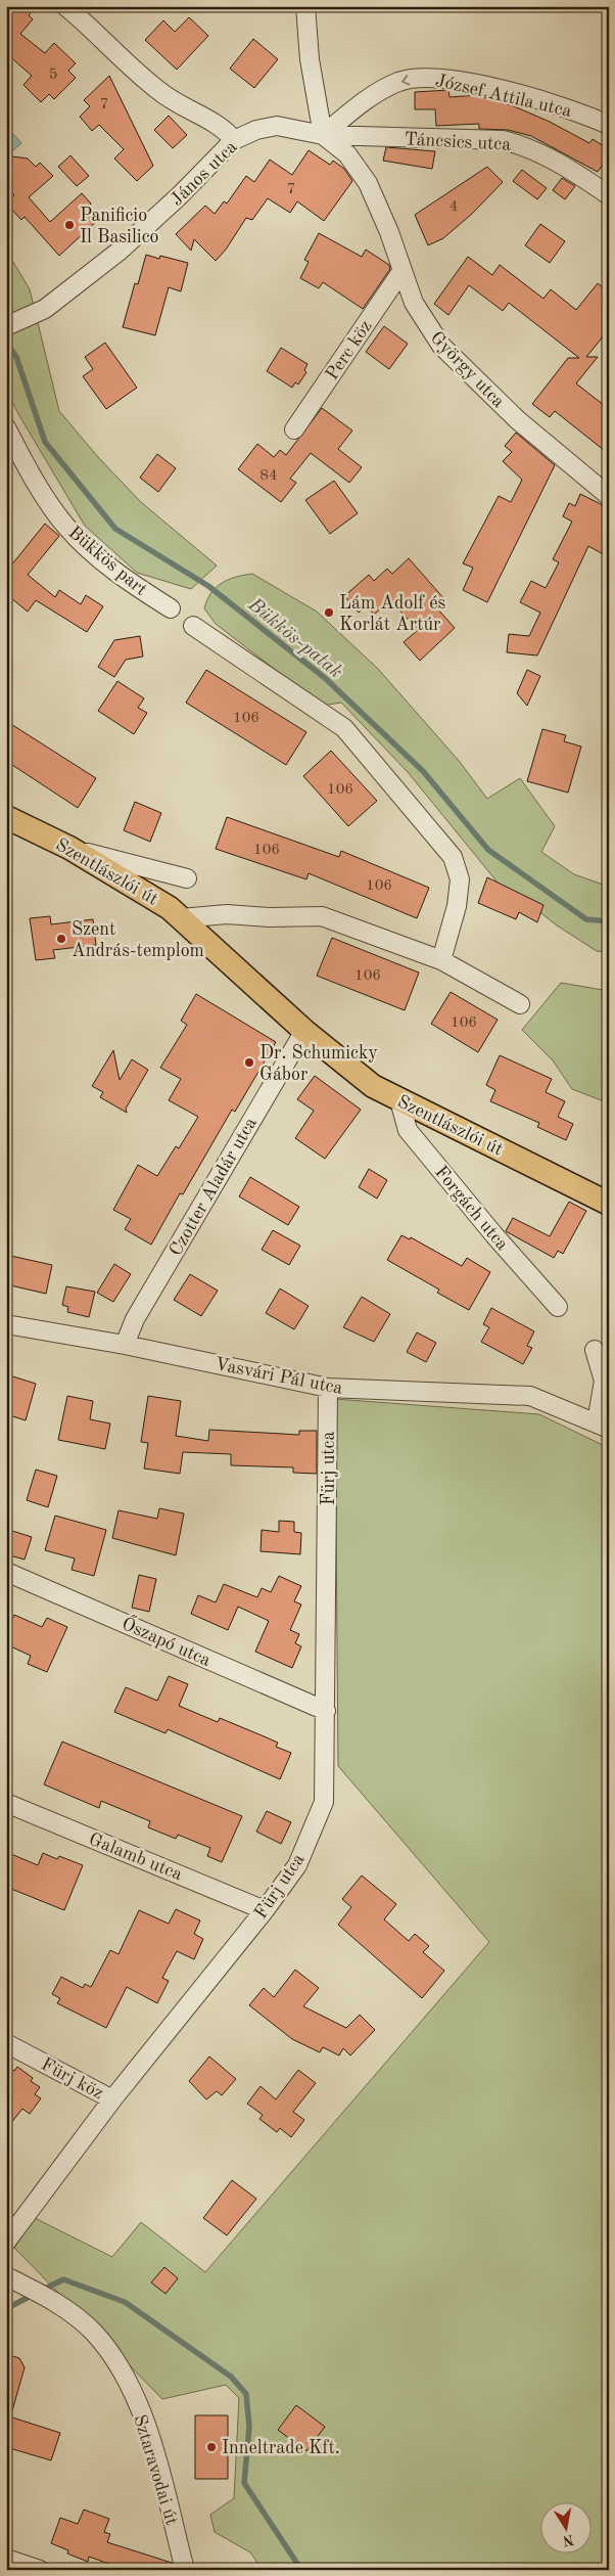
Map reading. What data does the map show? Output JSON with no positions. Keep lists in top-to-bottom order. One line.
{"streets":{"main road":["Szentlászlói út"],"street":["József Attila utca","Táncsics utca","János utca","Perc köz","György utca","Bükkös part","Czotter Aladár utca","Forgách utca","Vasvári Pál utca","Fürj utca","Őszapó utca","Galamb utca","Fürj köz","Sztaravodai út"]},"crossings":[["József Attila utca","Táncsics utca"],["József Attila utca","János utca"],["József Attila utca","György utca"],["Táncsics utca","János utca"],["Táncsics utca","György utca"],["János utca","György utca"],["Perc köz","György utca"],["Szentlászlói út","Czotter Aladár utca"],["Szentlászlói út","Forgách utca"],["Czotter Aladár utca","Vasvári Pál utca"],["Vasvári Pál utca","Fürj utca"],["Fürj utca","Őszapó utca"],["Fürj utca","Galamb utca"],["Fürj utca","Fürj köz"]],"one_way":["József Attila utca"],"water":["Bükkös-patak"],"places":["Panificio Il Basilico","Lám Adolf és Korlát Artúr","Szent András-templom","Dr. Schumicky Gábor","Inneltrade Kft."],"house_numbers":["5","7","7","4","84","106","106","106","106","106","106"],"north":"bottom"}
